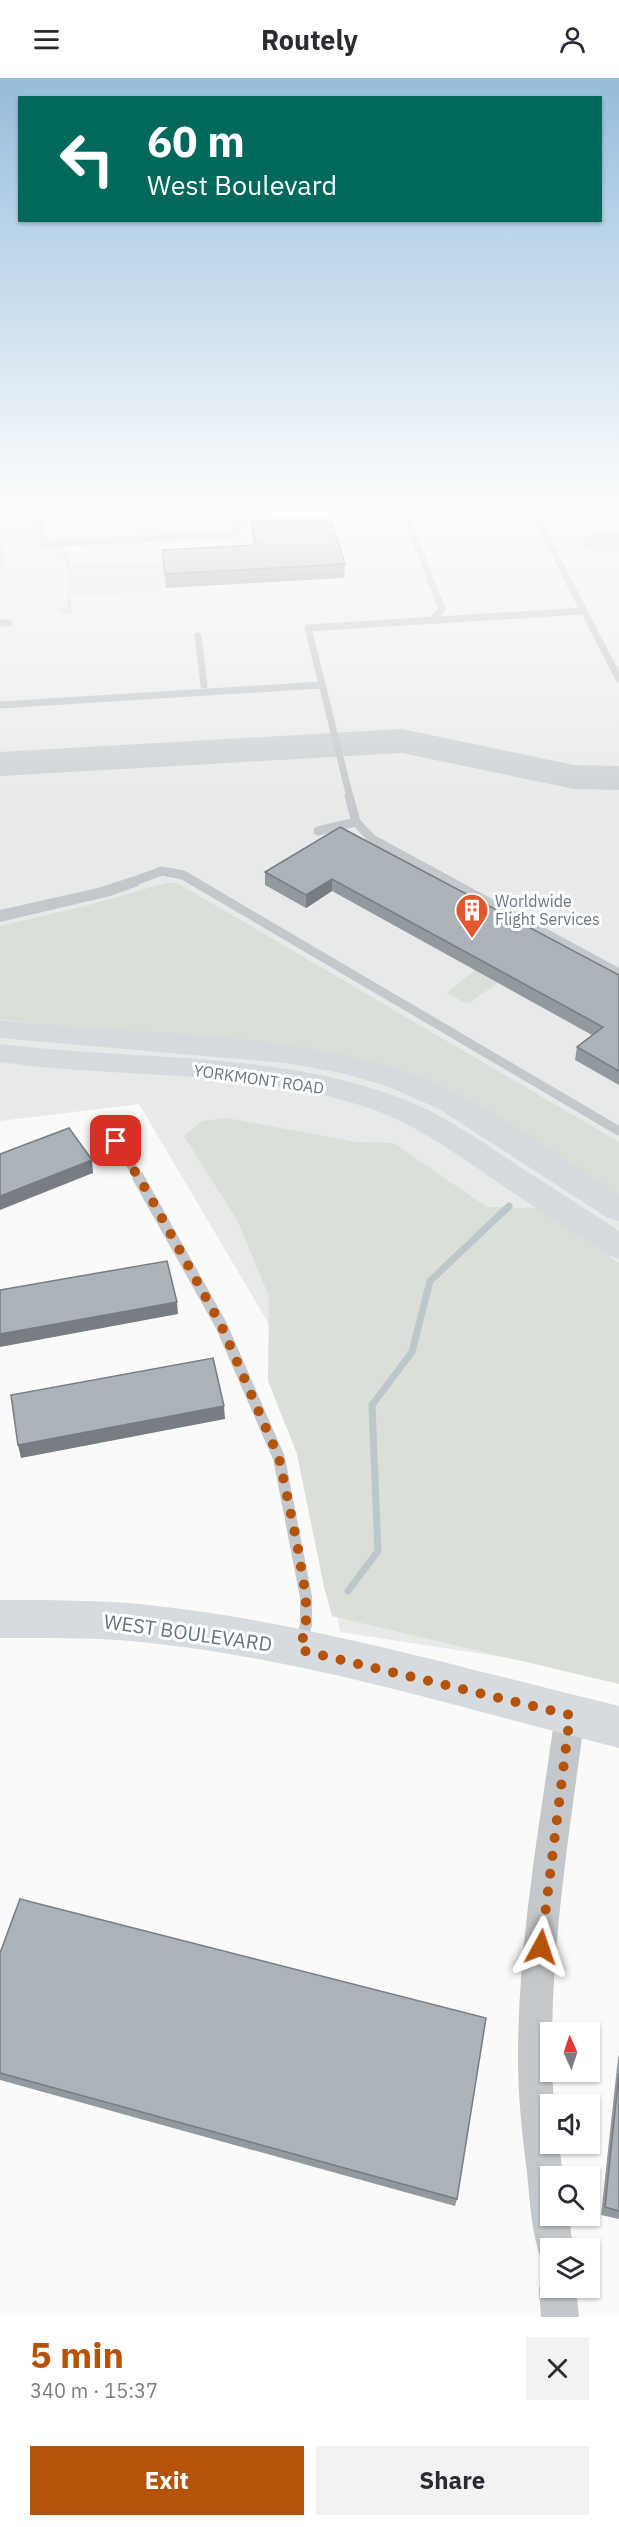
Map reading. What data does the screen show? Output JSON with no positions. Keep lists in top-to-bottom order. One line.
{"streets":{"main road":["WEST BOULEVARD"],"street":["YORKMONT ROAD"]},"places":{"building":["Worldwide Flight Services"]},"north":"top","page":{"header":"Routely","turn":["60 m","West Boulevard"],"heading":["5 min","340 m · 15:37"],"buttons":["Exit","Share"]}}
